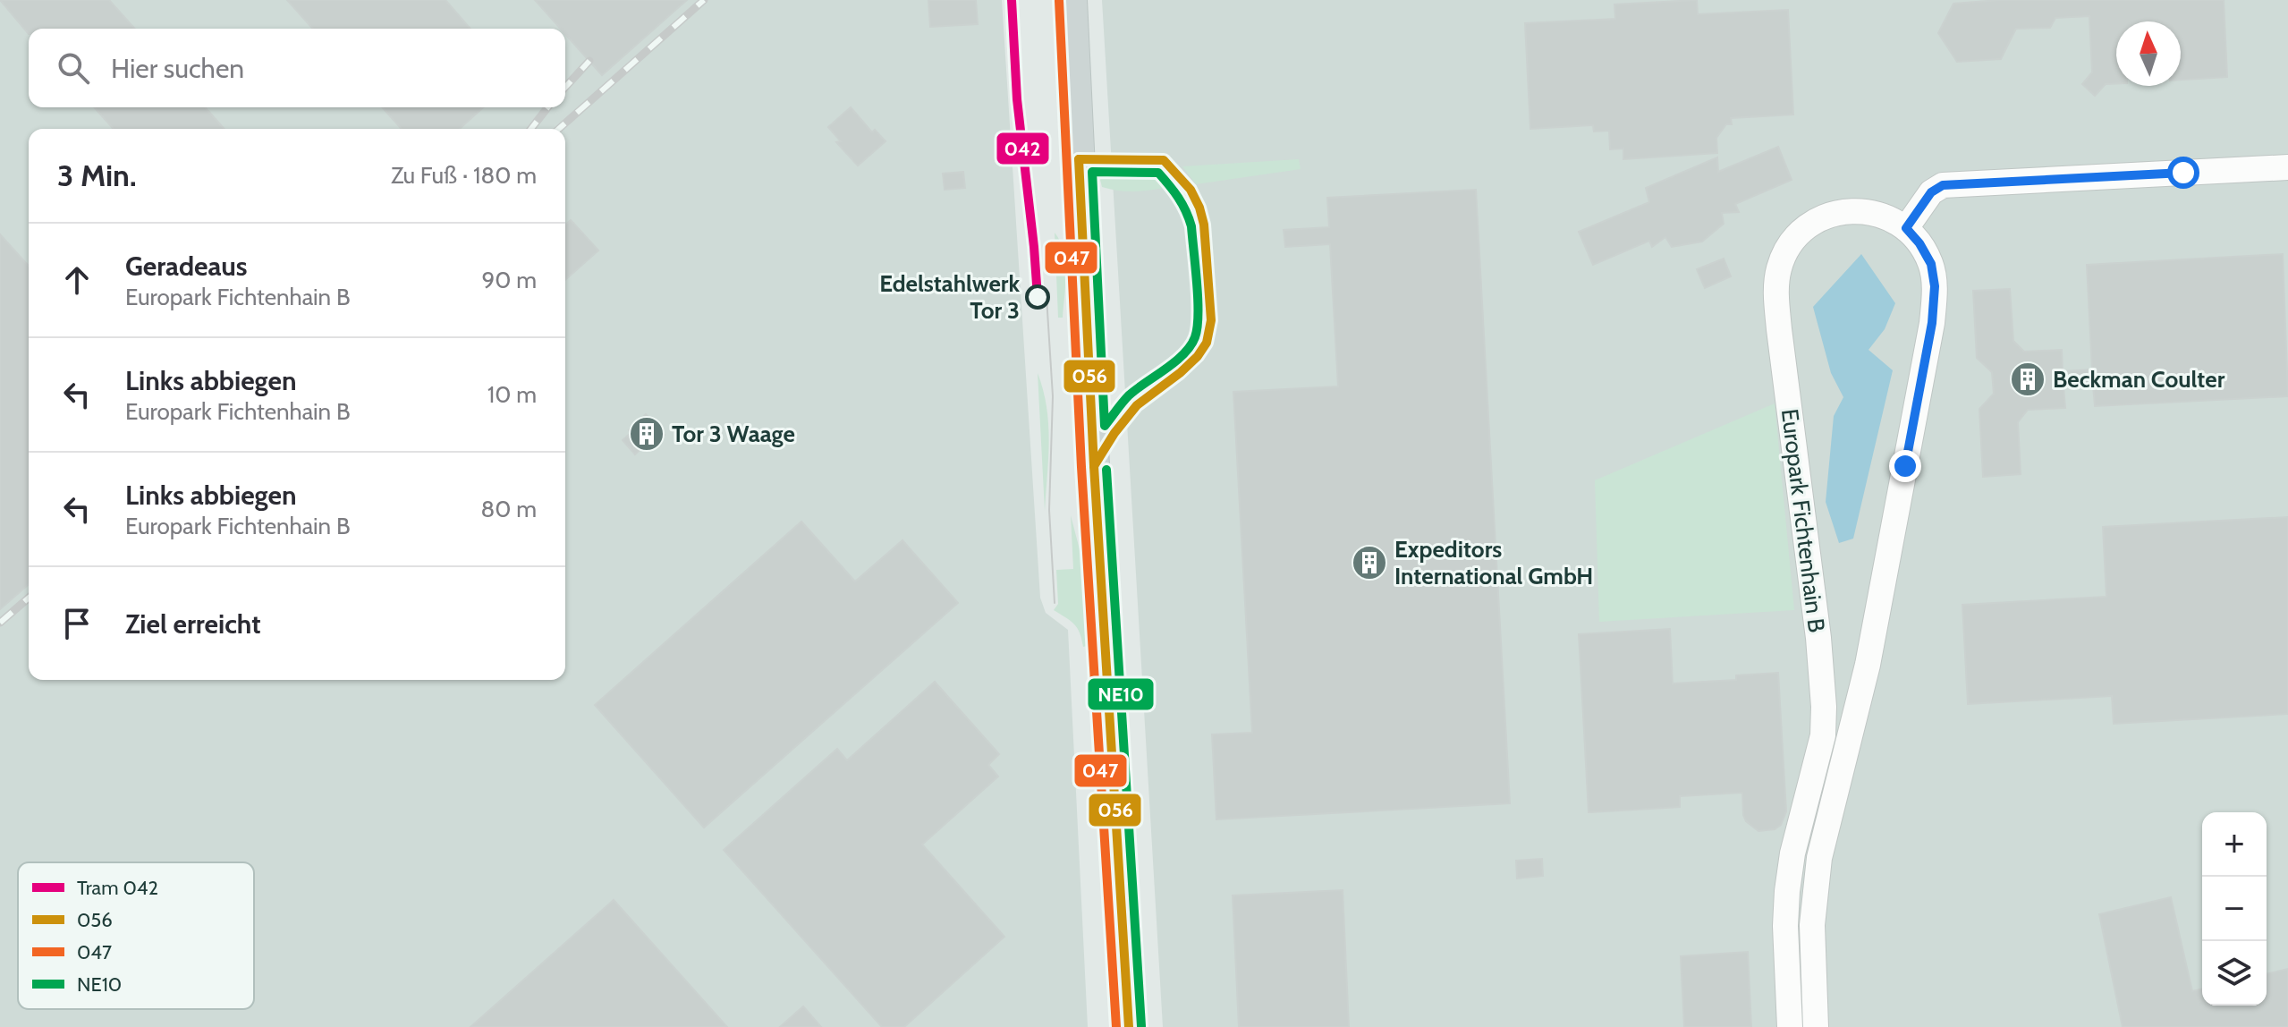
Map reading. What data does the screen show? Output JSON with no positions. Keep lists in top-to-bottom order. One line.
{"streets":{"street":["Europark Fichtenhain B"]},"places":{"other":["Edelstahlwerk Tor 3"],"building":["Beckman Coulter","Tor 3 Waage","Expeditors International GmbH"]},"lines":["tram line 042","transit line 047","transit line 056","transit line NE10"],"legend":["Tram 042","056","047","NE10"],"north":"top","page":{"search":"Hier suchen","heading":["3 Min.","Zu Fuß · 180 m"],"list":[["Geradeaus","Europark Fichtenhain B","90 m"],["Links abbiegen","Europark Fichtenhain B","10 m"],["Links abbiegen","Europark Fichtenhain B","80 m"],"Ziel erreicht"],"map_buttons":["+","−"]}}
